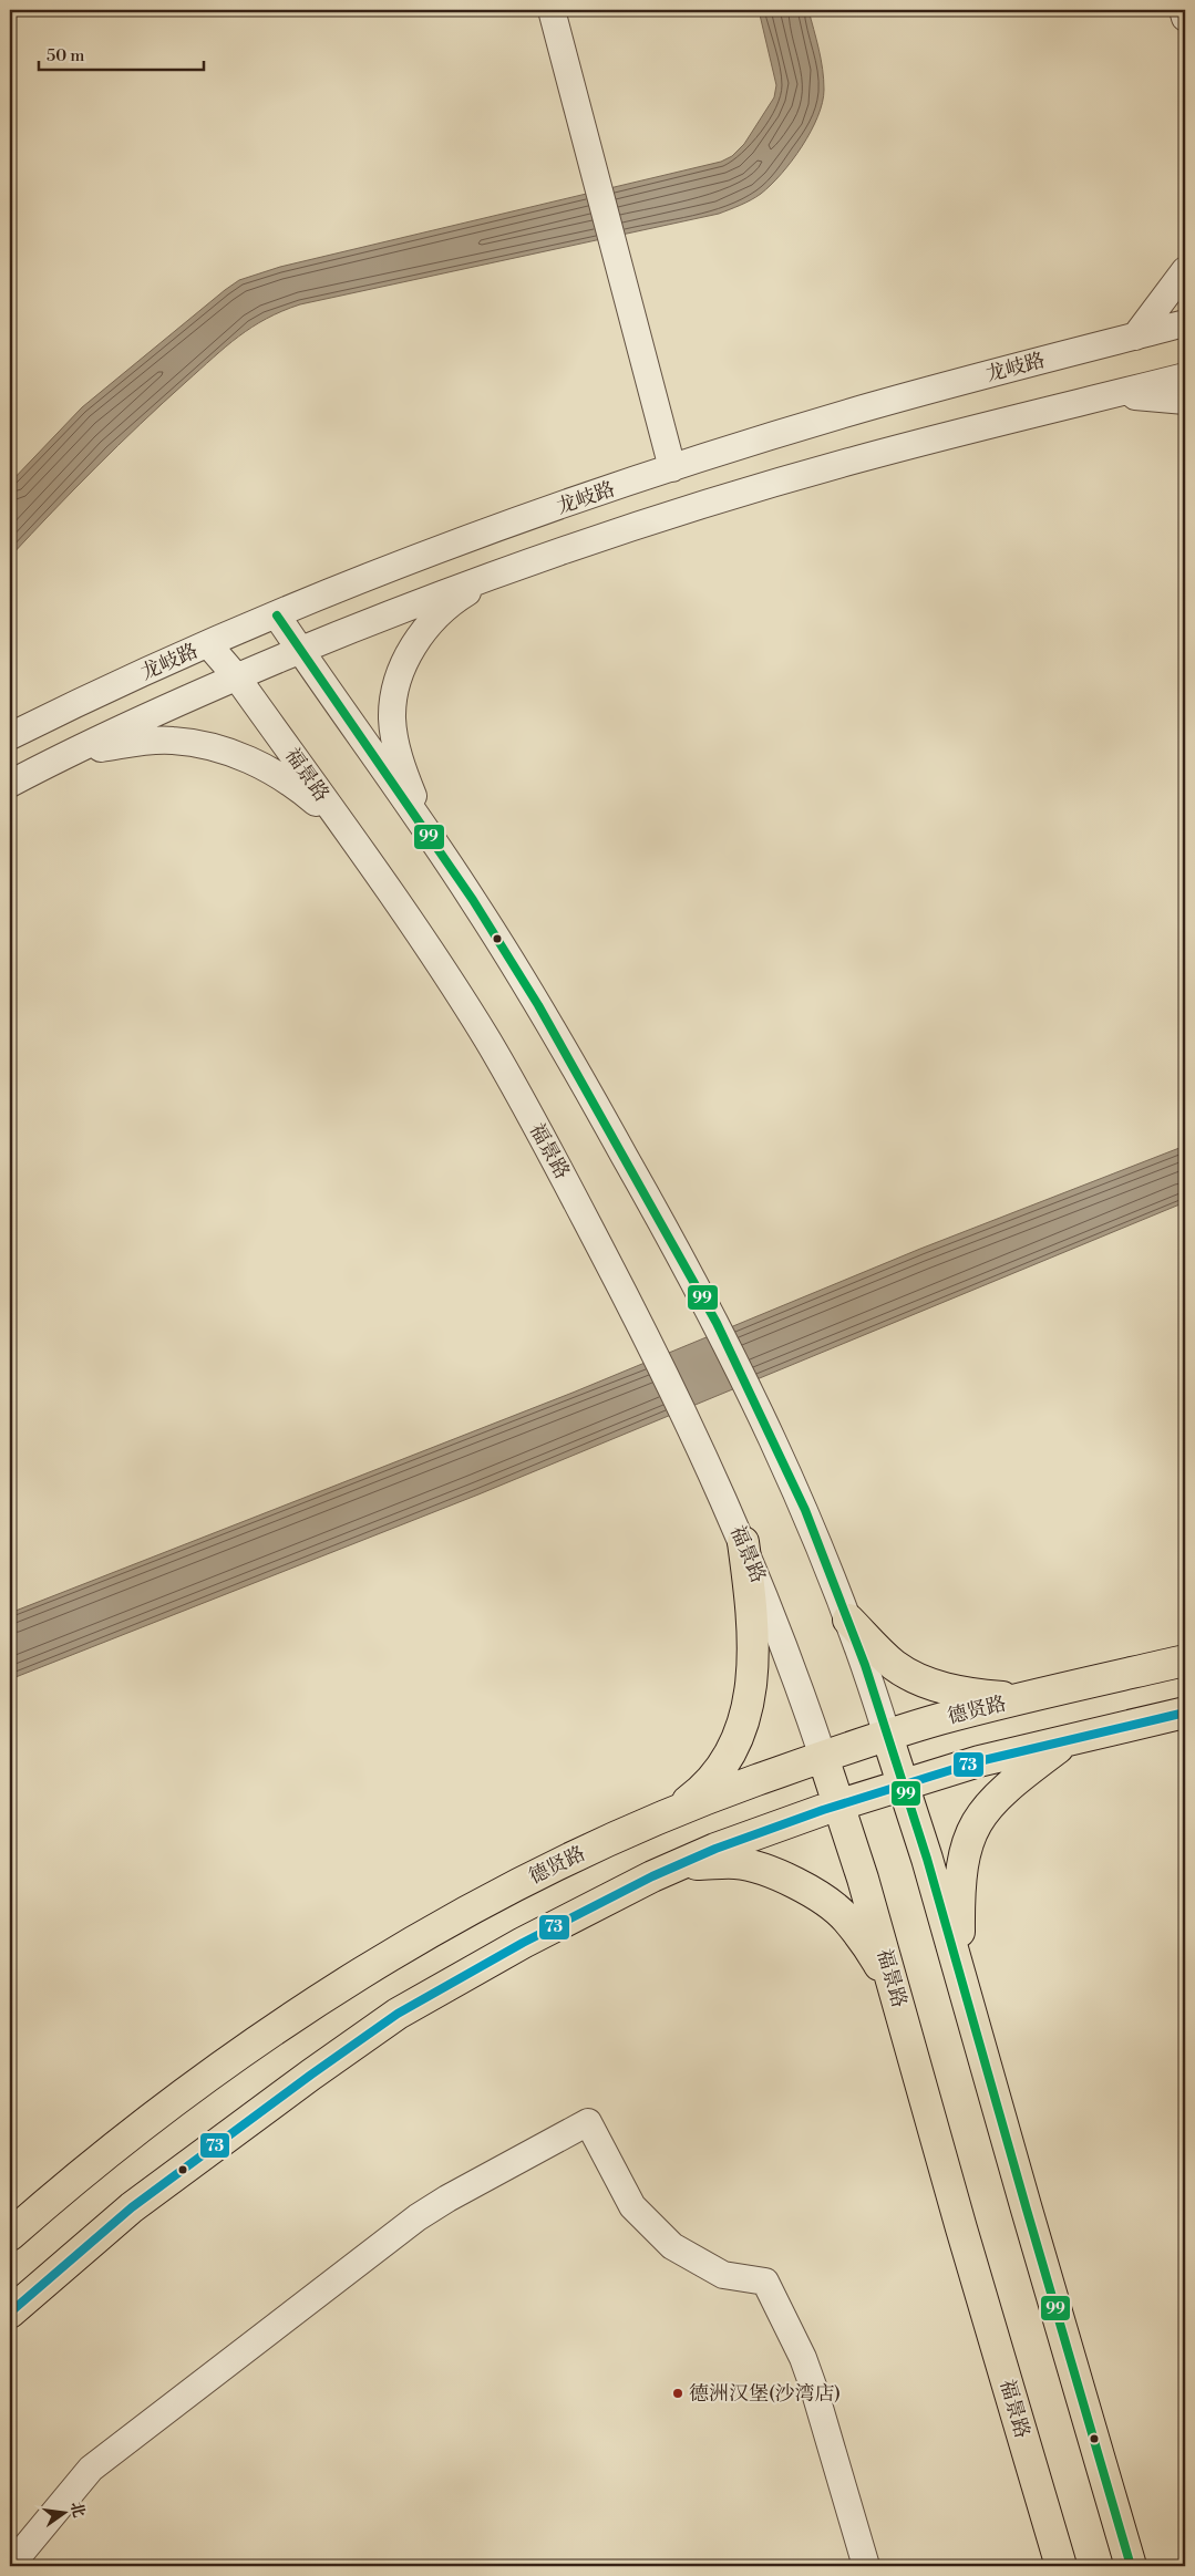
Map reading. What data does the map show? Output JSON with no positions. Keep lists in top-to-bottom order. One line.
{"streets":{"main road":["福景路","德贤路"],"street":["龙岐路"]},"crossings":[["龙岐路","福景路"],["福景路","德贤路"]],"places":["德洲汉堡(沙湾店)"],"lines":["transit line 99","transit line 73"],"scale_bar":"50 m","north":"right"}
